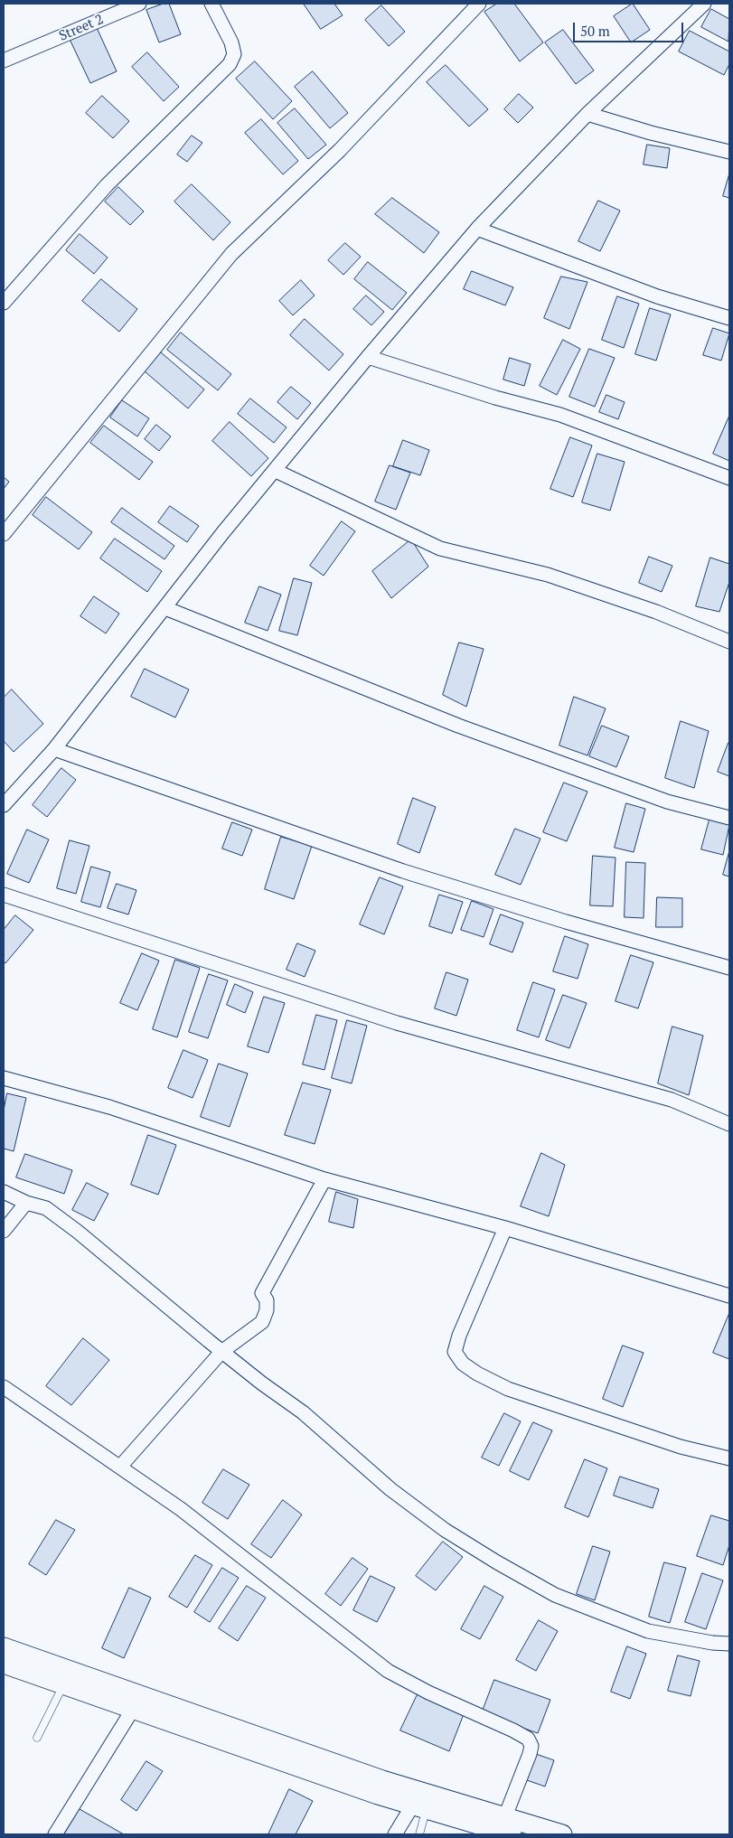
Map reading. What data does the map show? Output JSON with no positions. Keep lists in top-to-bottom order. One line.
{"streets":{"street":["Street 2"]},"scale_bar":"50 m"}
